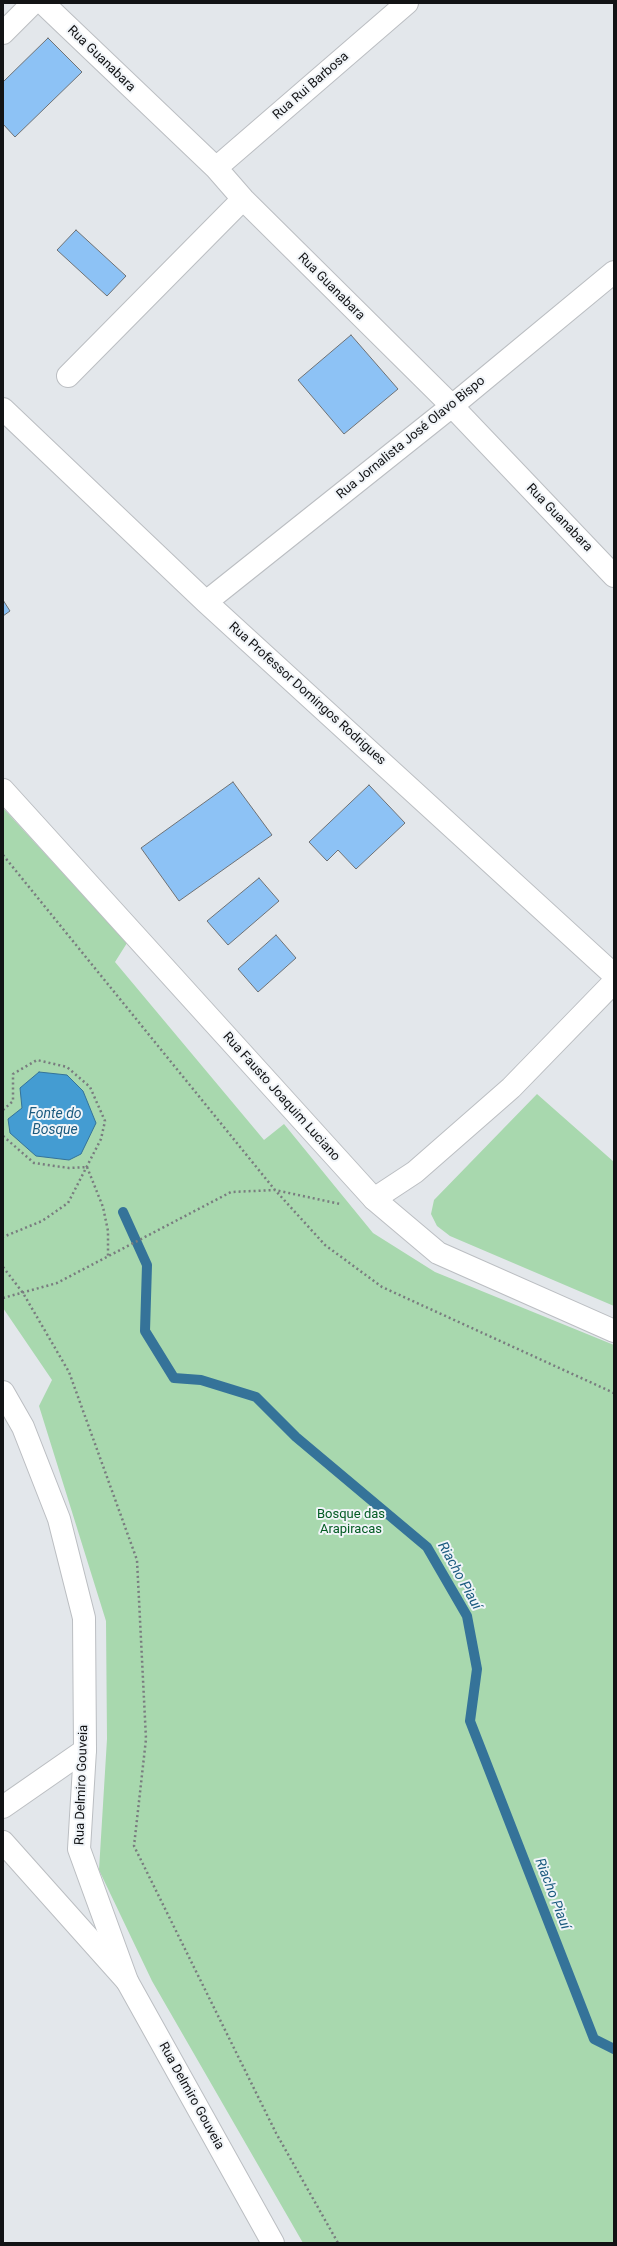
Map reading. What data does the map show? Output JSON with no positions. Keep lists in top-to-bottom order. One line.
{"streets":{"street":["Rua Guanabara","Rua Rui Barbosa","Rua Jornalista José Olavo Bispo","Rua Professor Domingos Rodrigues","Rua Fausto Joaquim Luciano","Rua Delmiro Gouveia"]},"crossings":[["Rua Guanabara","Rua Rui Barbosa"],["Rua Guanabara","Rua Jornalista José Olavo Bispo"],["Rua Jornalista José Olavo Bispo","Rua Professor Domingos Rodrigues"]],"water":["Fonte do Bosque","Riacho Piauí"],"parks":["Bosque das Arapiracas"]}
